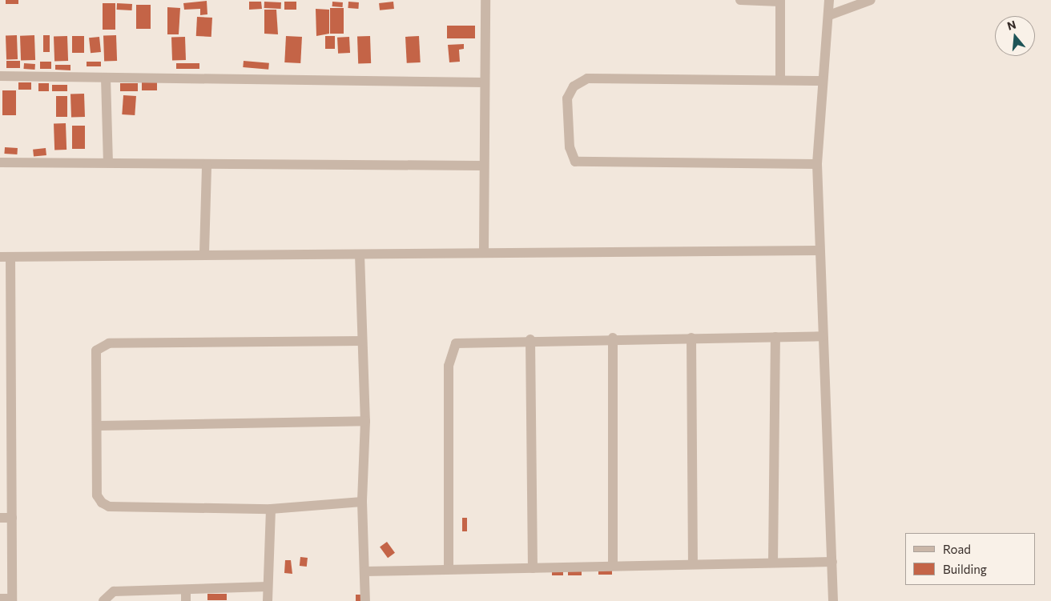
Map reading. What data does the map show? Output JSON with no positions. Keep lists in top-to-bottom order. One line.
{"legend":["Road","Building"],"north":"top"}
